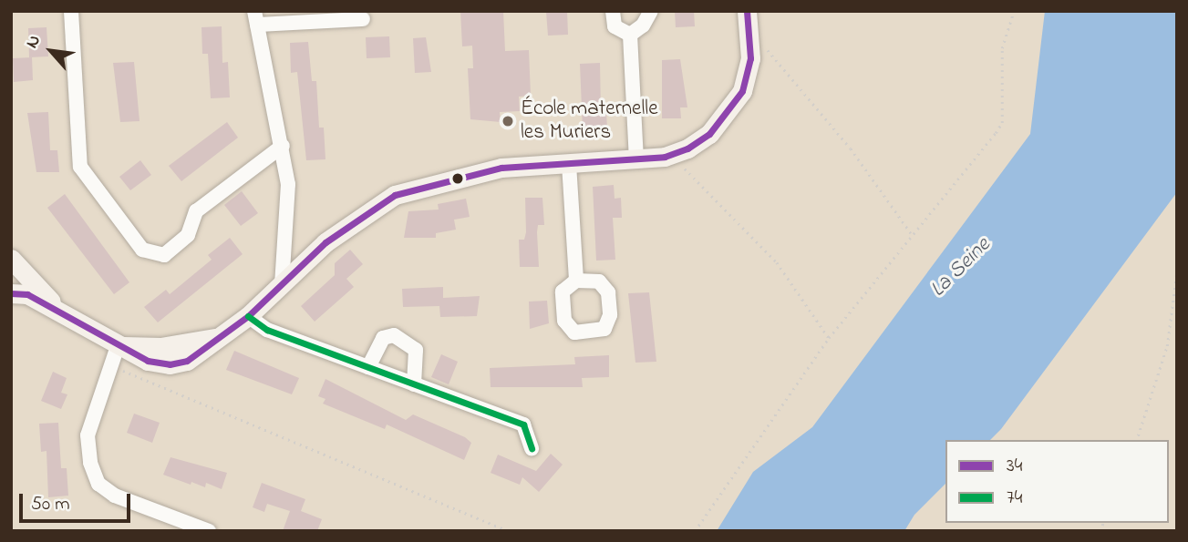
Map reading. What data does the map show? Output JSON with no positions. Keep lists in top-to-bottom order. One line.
{"water":["La Seine"],"places":["École maternelle les Muriers"],"lines":["transit line 34","transit line 74"],"legend":["34","74"],"scale_bar":"50 m","north":"top left"}
